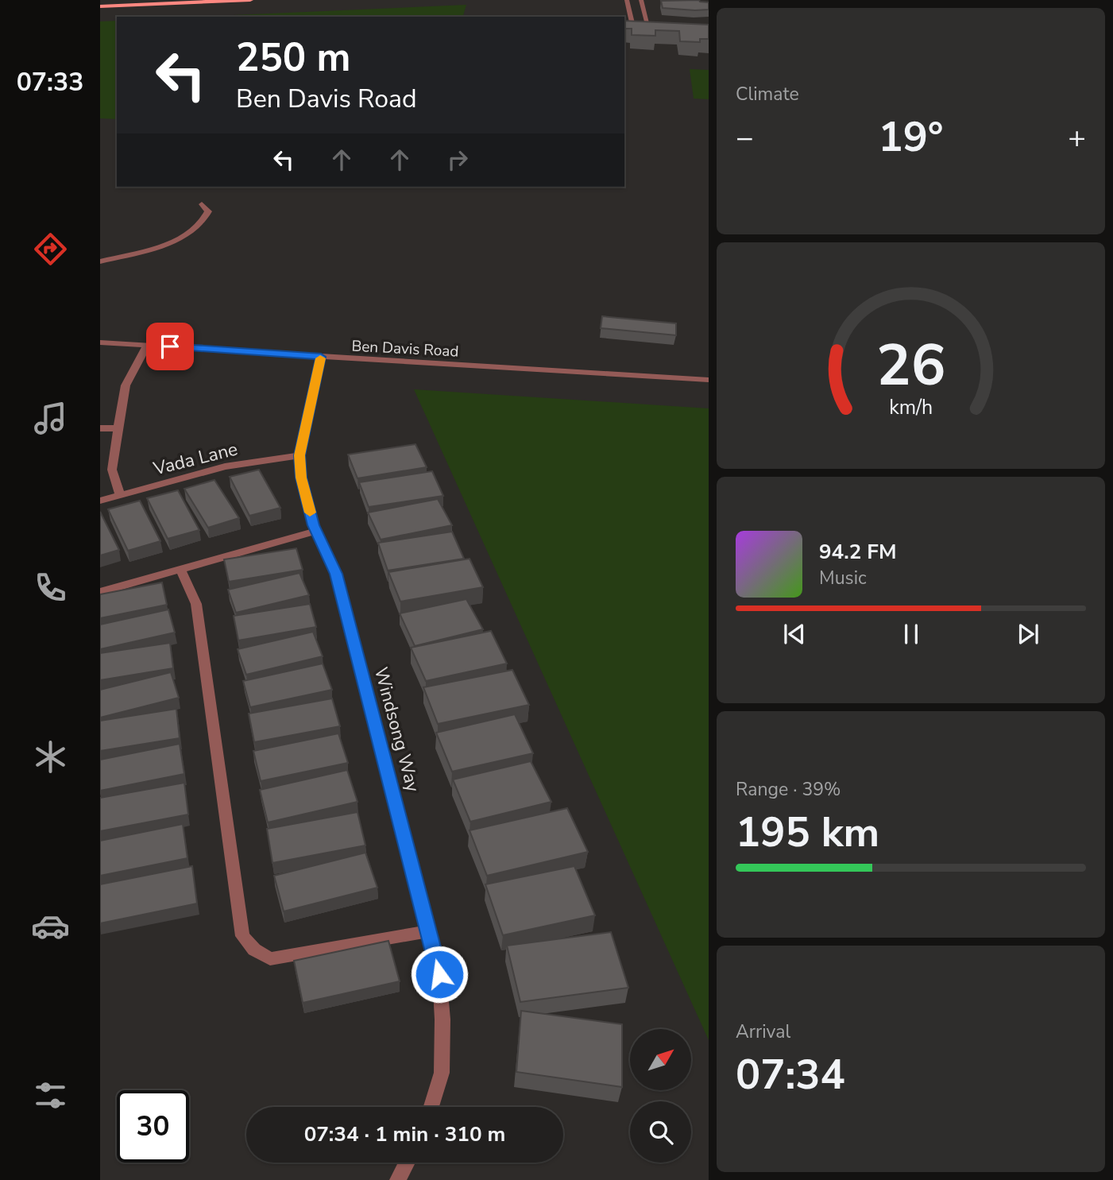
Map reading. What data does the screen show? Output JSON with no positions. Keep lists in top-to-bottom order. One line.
{"streets":{"street":["Ben Davis Road","Vada Lane","Windsong Way"]},"crossings":[["Ben Davis Road","Windsong Way"],["Vada Lane","Windsong Way"]],"north":"top right","page":{"tabs":"07:33","tile":["Climate",["Range · 39%","195 km"],["Arrival","07:34"]],"turn":["250 m","Ben Davis Road"],"heat":["−","19°","+"],"song":["94.2 FM","Music"],"limit":"30","trip":"07:34 · 1 min · 310 m","gauge":["26","km/h"]}}
